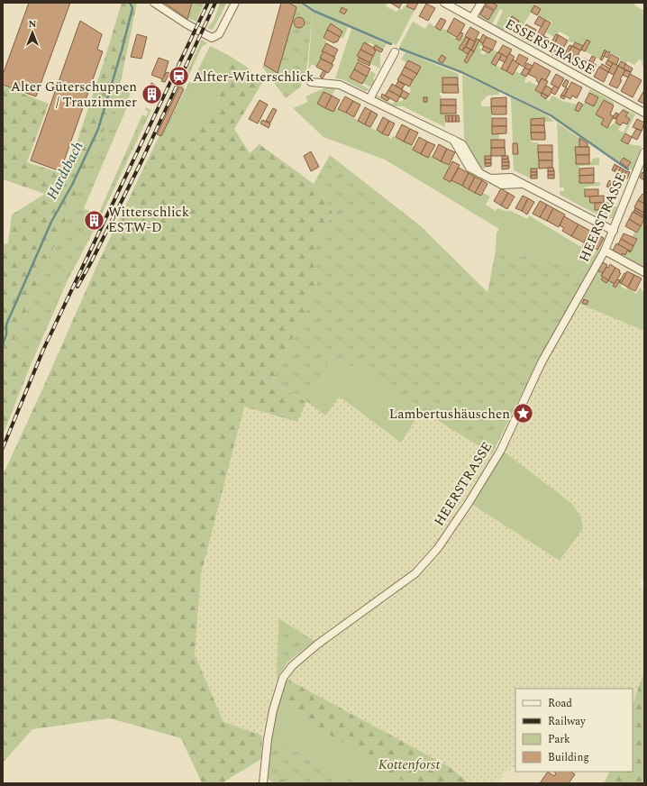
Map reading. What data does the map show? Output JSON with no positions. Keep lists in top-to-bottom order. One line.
{"streets":{"street":["ESSERSTRASSE","HEERSTRASSE"]},"water":["Hardtbach"],"parks":["Kottenforst"],"places":{"station":["Alfter-Witterschlick"],"building":["Alter Güterschuppen / Trauzimmer","Witterschlick ESTW-D"],"place":["Lambertushäuschen"]},"legend":["Road","Railway","Park","Building"],"north":"top"}
